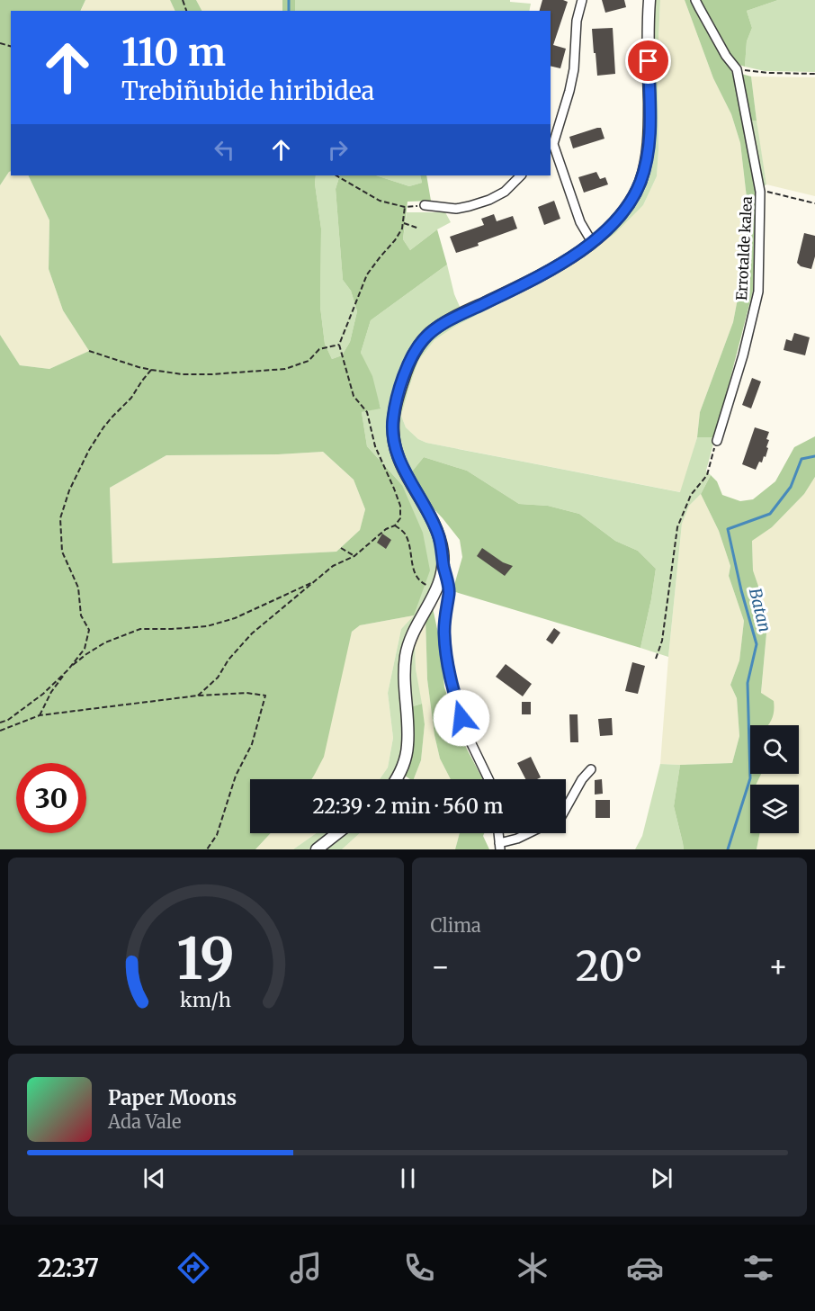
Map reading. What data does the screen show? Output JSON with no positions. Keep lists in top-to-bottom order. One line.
{"streets":{"street":["Errotalde kalea"]},"water":["Batan"],"page":{"turn":["110 m","Trebiñubide hiribidea"],"limit":"30","trip":"22:39 · 2 min · 560 m","tile":"Clima","heat":["−","20°","+"],"song":["Paper Moons","Ada Vale"],"tabs":"22:37","gauge":["19","km/h"]}}
